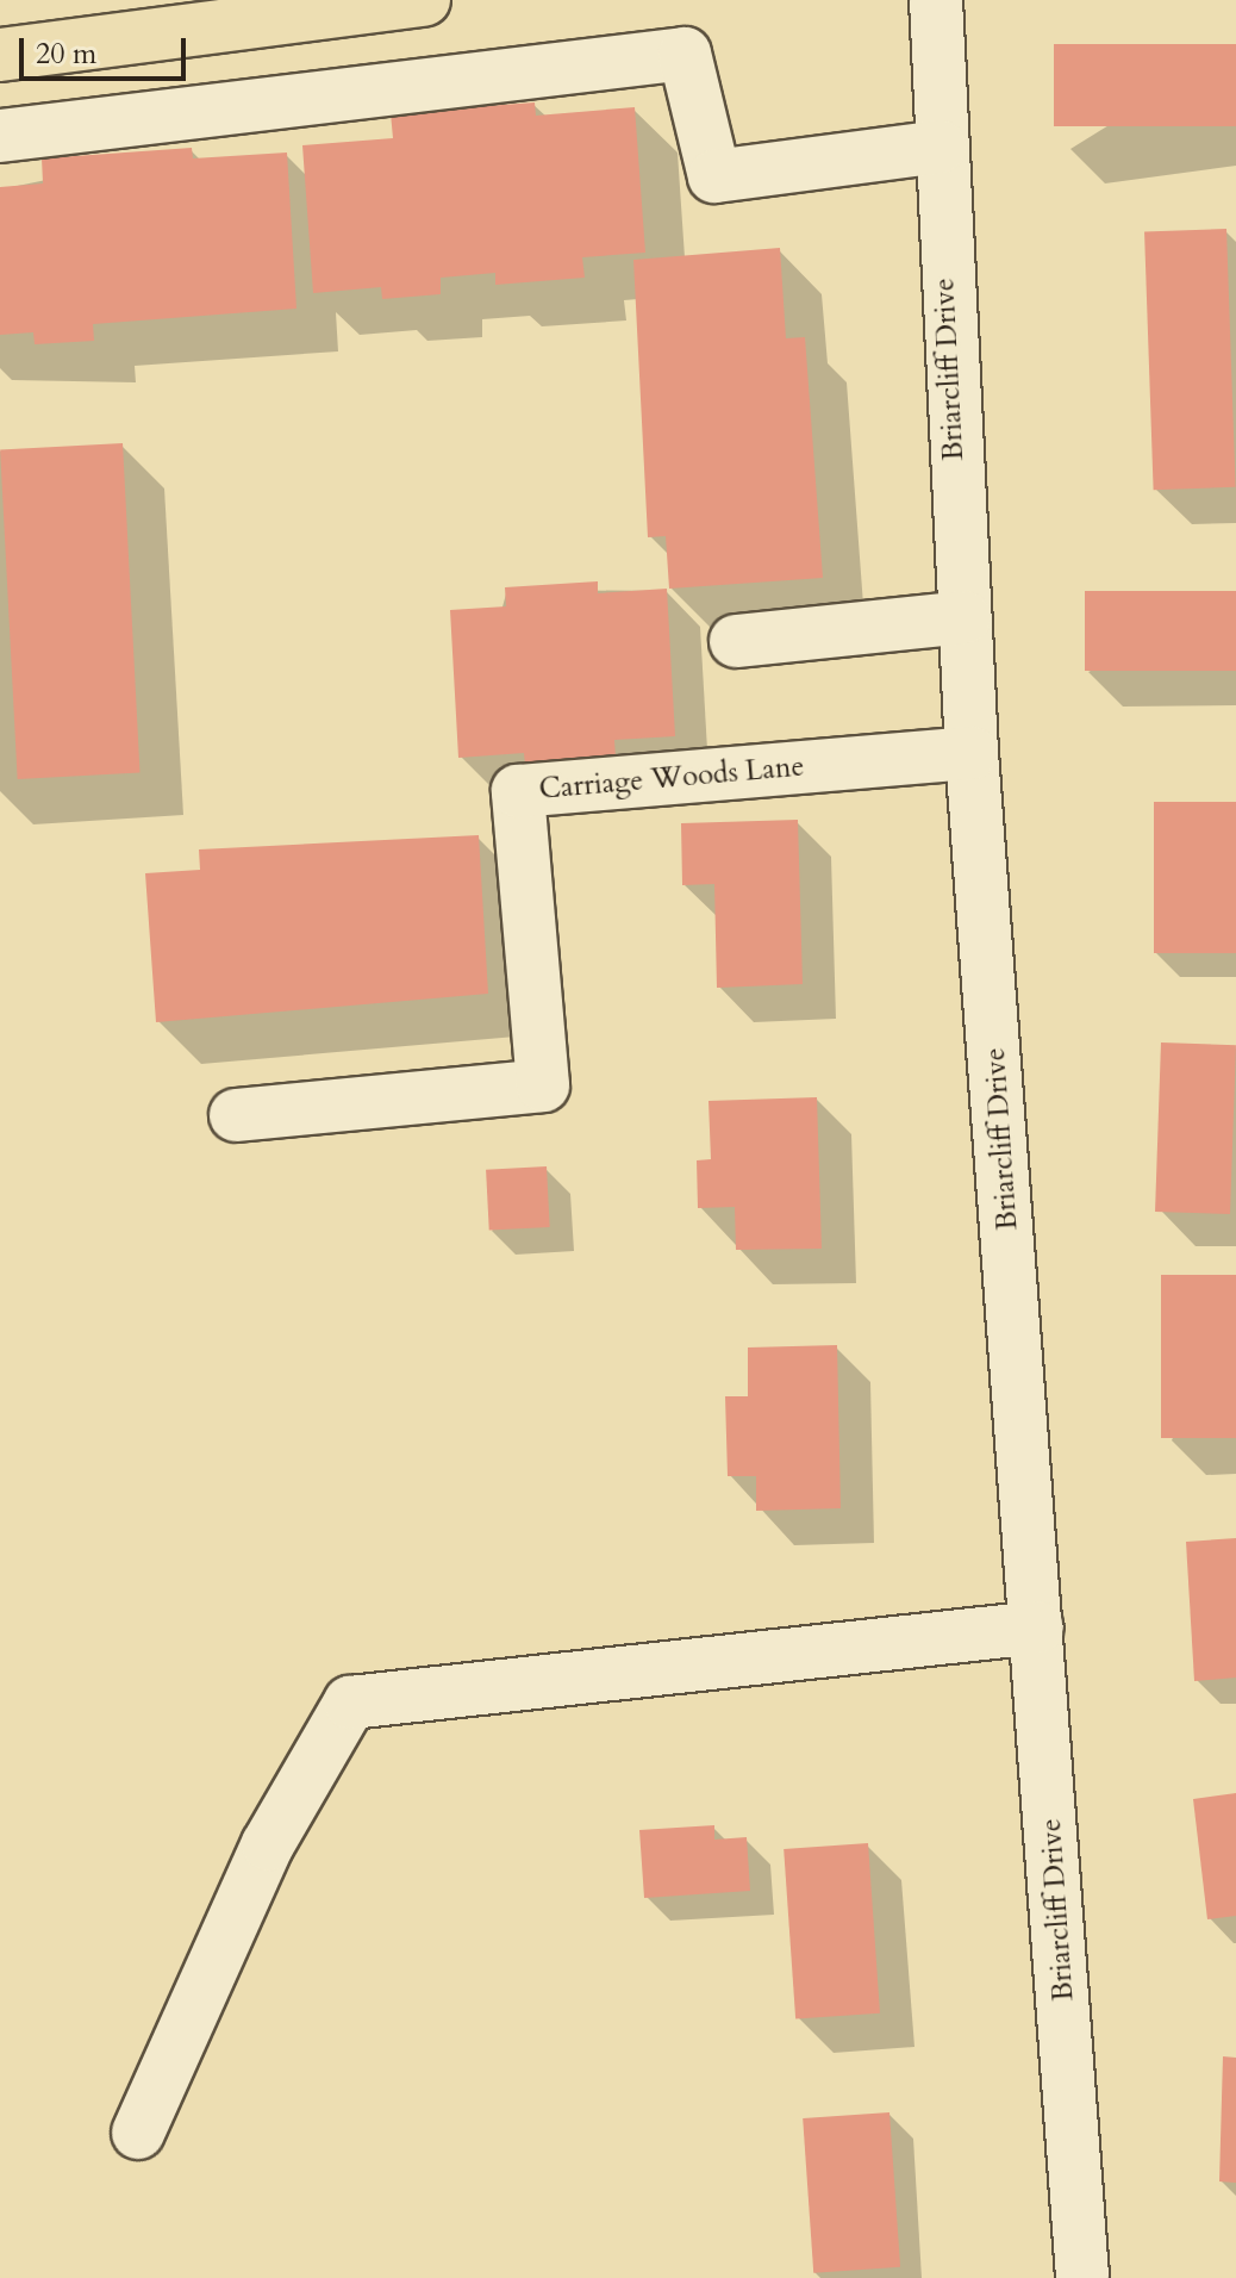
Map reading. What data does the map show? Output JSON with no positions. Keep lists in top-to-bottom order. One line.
{"streets":{"street":["Briarcliff Drive","Carriage Woods Lane"]},"crossings":[["Briarcliff Drive","Carriage Woods Lane"]],"scale_bar":"20 m"}
